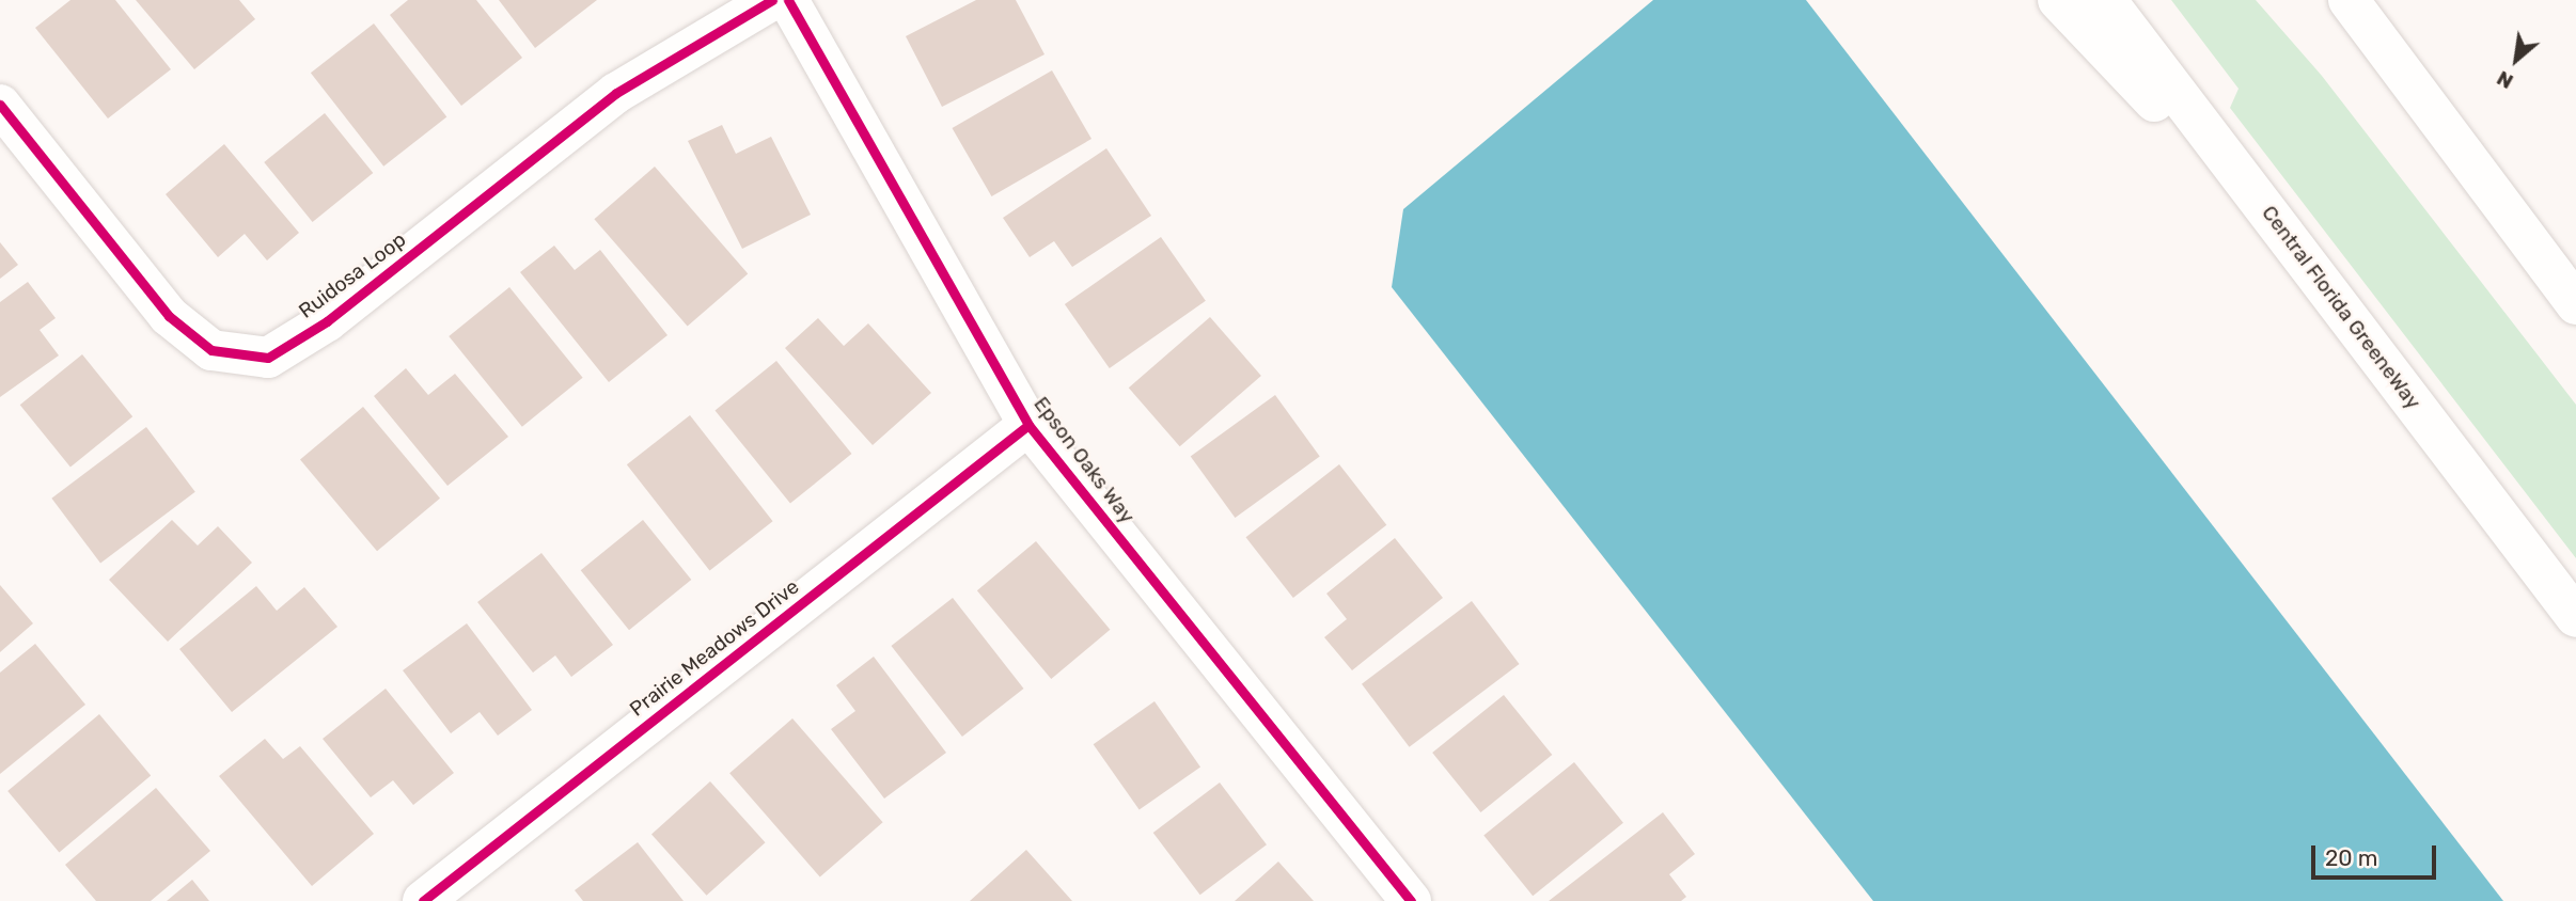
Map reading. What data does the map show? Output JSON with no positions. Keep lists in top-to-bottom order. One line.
{"streets":{"main road":["Ruidosa Loop","Central Florida GreeneWay","Epson Oaks Way","Prairie Meadows Drive"]},"crossings":[["Epson Oaks Way","Prairie Meadows Drive"]],"scale_bar":"20 m","north":"bottom left"}
